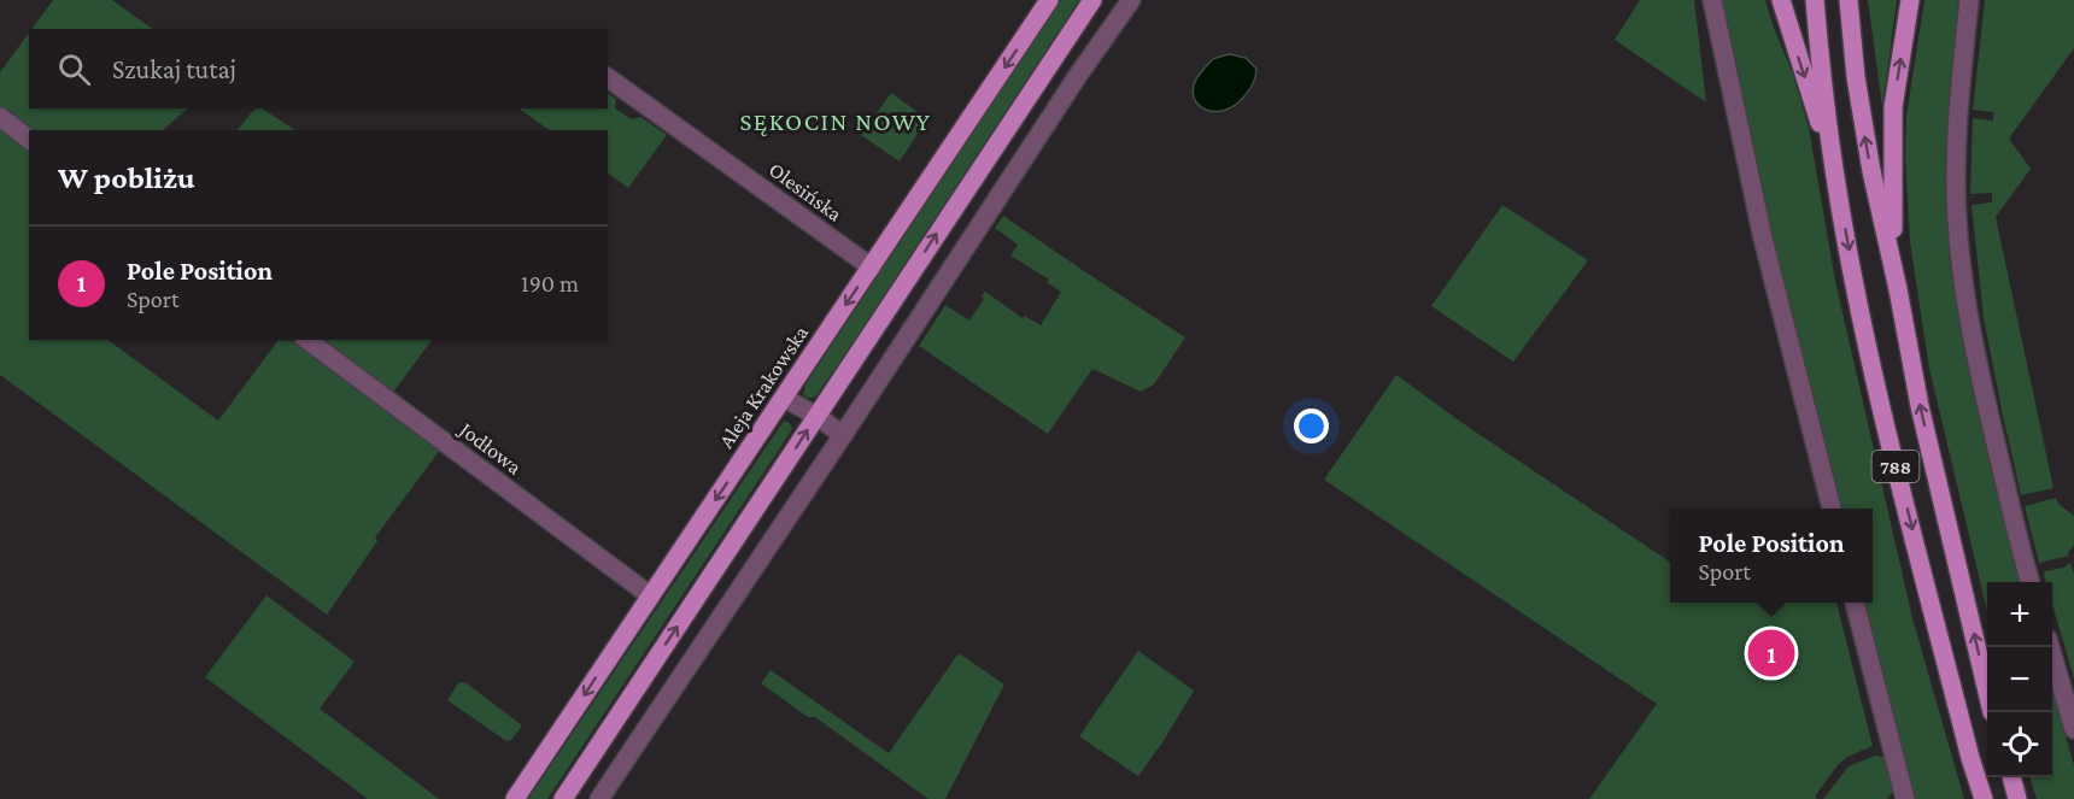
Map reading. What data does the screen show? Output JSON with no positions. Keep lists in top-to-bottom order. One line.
{"streets":{"main road":["Aleja Krakowska","788"],"street":["Olesińska","Jodłowa"]},"crossings":[["Olesińska","Aleja Krakowska"],["Aleja Krakowska","Jodłowa"]],"districts":["SĘKOCIN NOWY"],"page":{"search":"Szukaj tutaj","heading":"W pobliżu","list":[{"mark":"1","name":"Pole Position","note":"Sport","value":"190 m"}],"popup":["Pole Position","Sport"],"map_buttons":["+","−"],"pins":"1"}}
